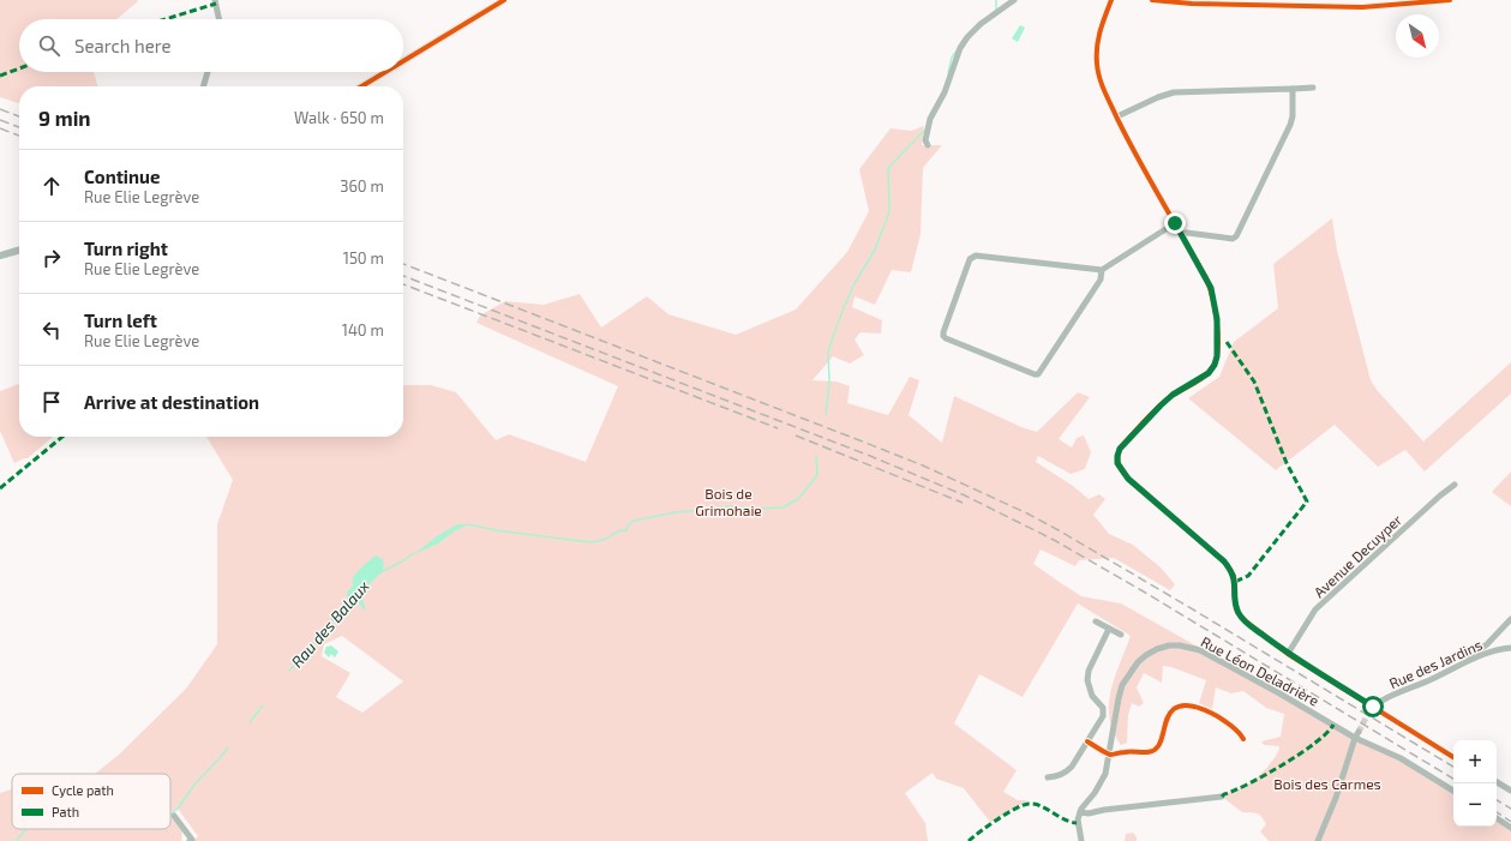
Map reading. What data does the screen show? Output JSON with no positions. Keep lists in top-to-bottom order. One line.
{"streets":{"street":["Avenue Decuyper","Rue des Jardins","Rue Léon Deladrière"]},"water":["Rau des Balaux"],"parks":["Bois de Grimohaie","Bois des Carmes"],"legend":["Cycle path","Path"],"north":"bottom right","page":{"search":"Search here","heading":["9 min","Walk · 650 m"],"list":[["Continue","Rue Elie Legrève","360 m"],["Turn right","Rue Elie Legrève","150 m"],["Turn left","Rue Elie Legrève","140 m"],"Arrive at destination"],"map_buttons":["+","−"]}}
